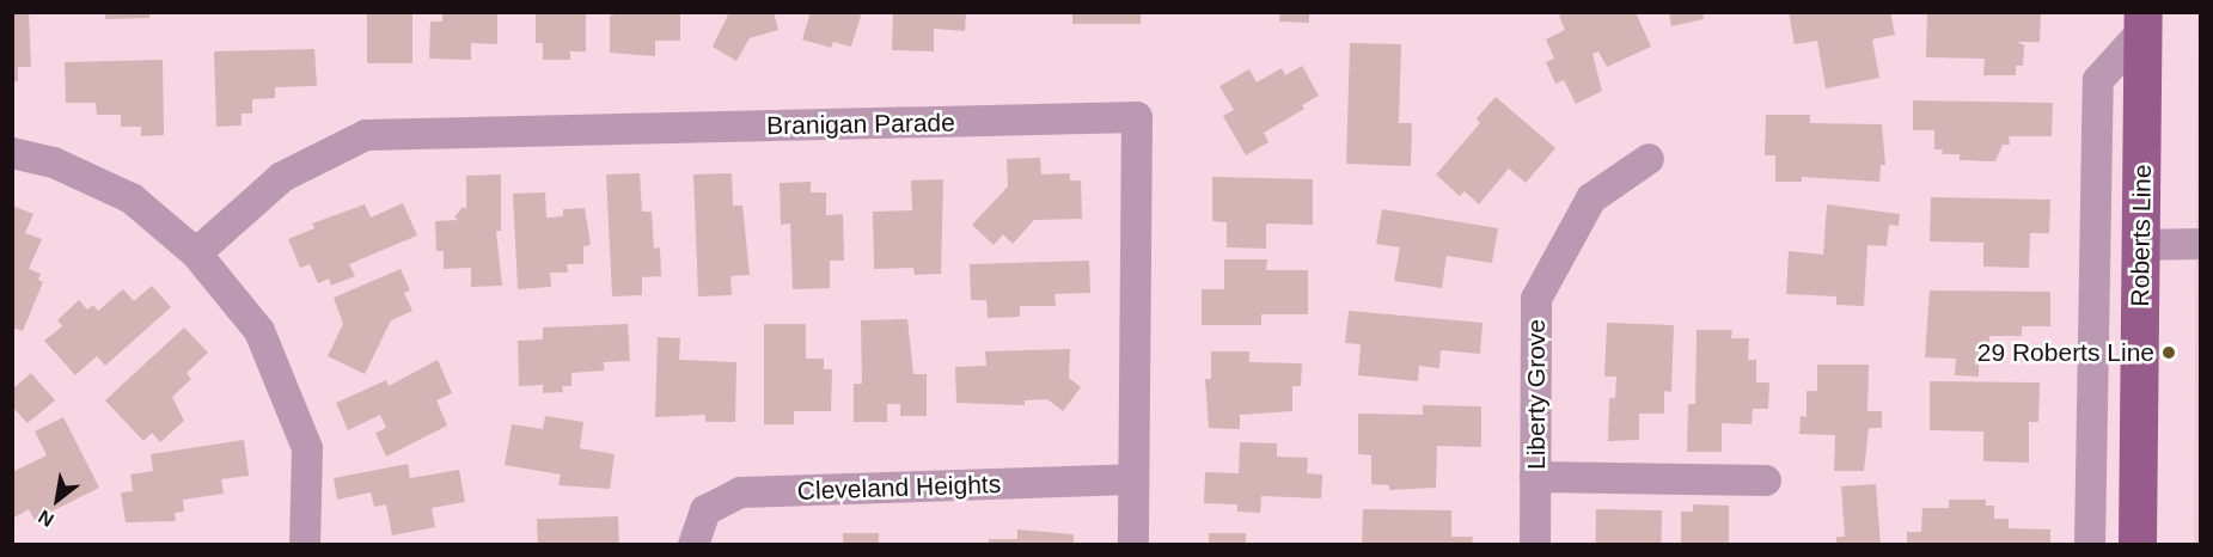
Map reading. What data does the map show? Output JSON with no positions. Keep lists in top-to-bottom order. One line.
{"streets":{"main road":["Roberts Line"],"street":["Branigan Parade","Liberty Grove","Cleveland Heights"]},"crossings":[["Branigan Parade","Cleveland Heights"]],"places":["29 Roberts Line"],"north":"bottom left"}
